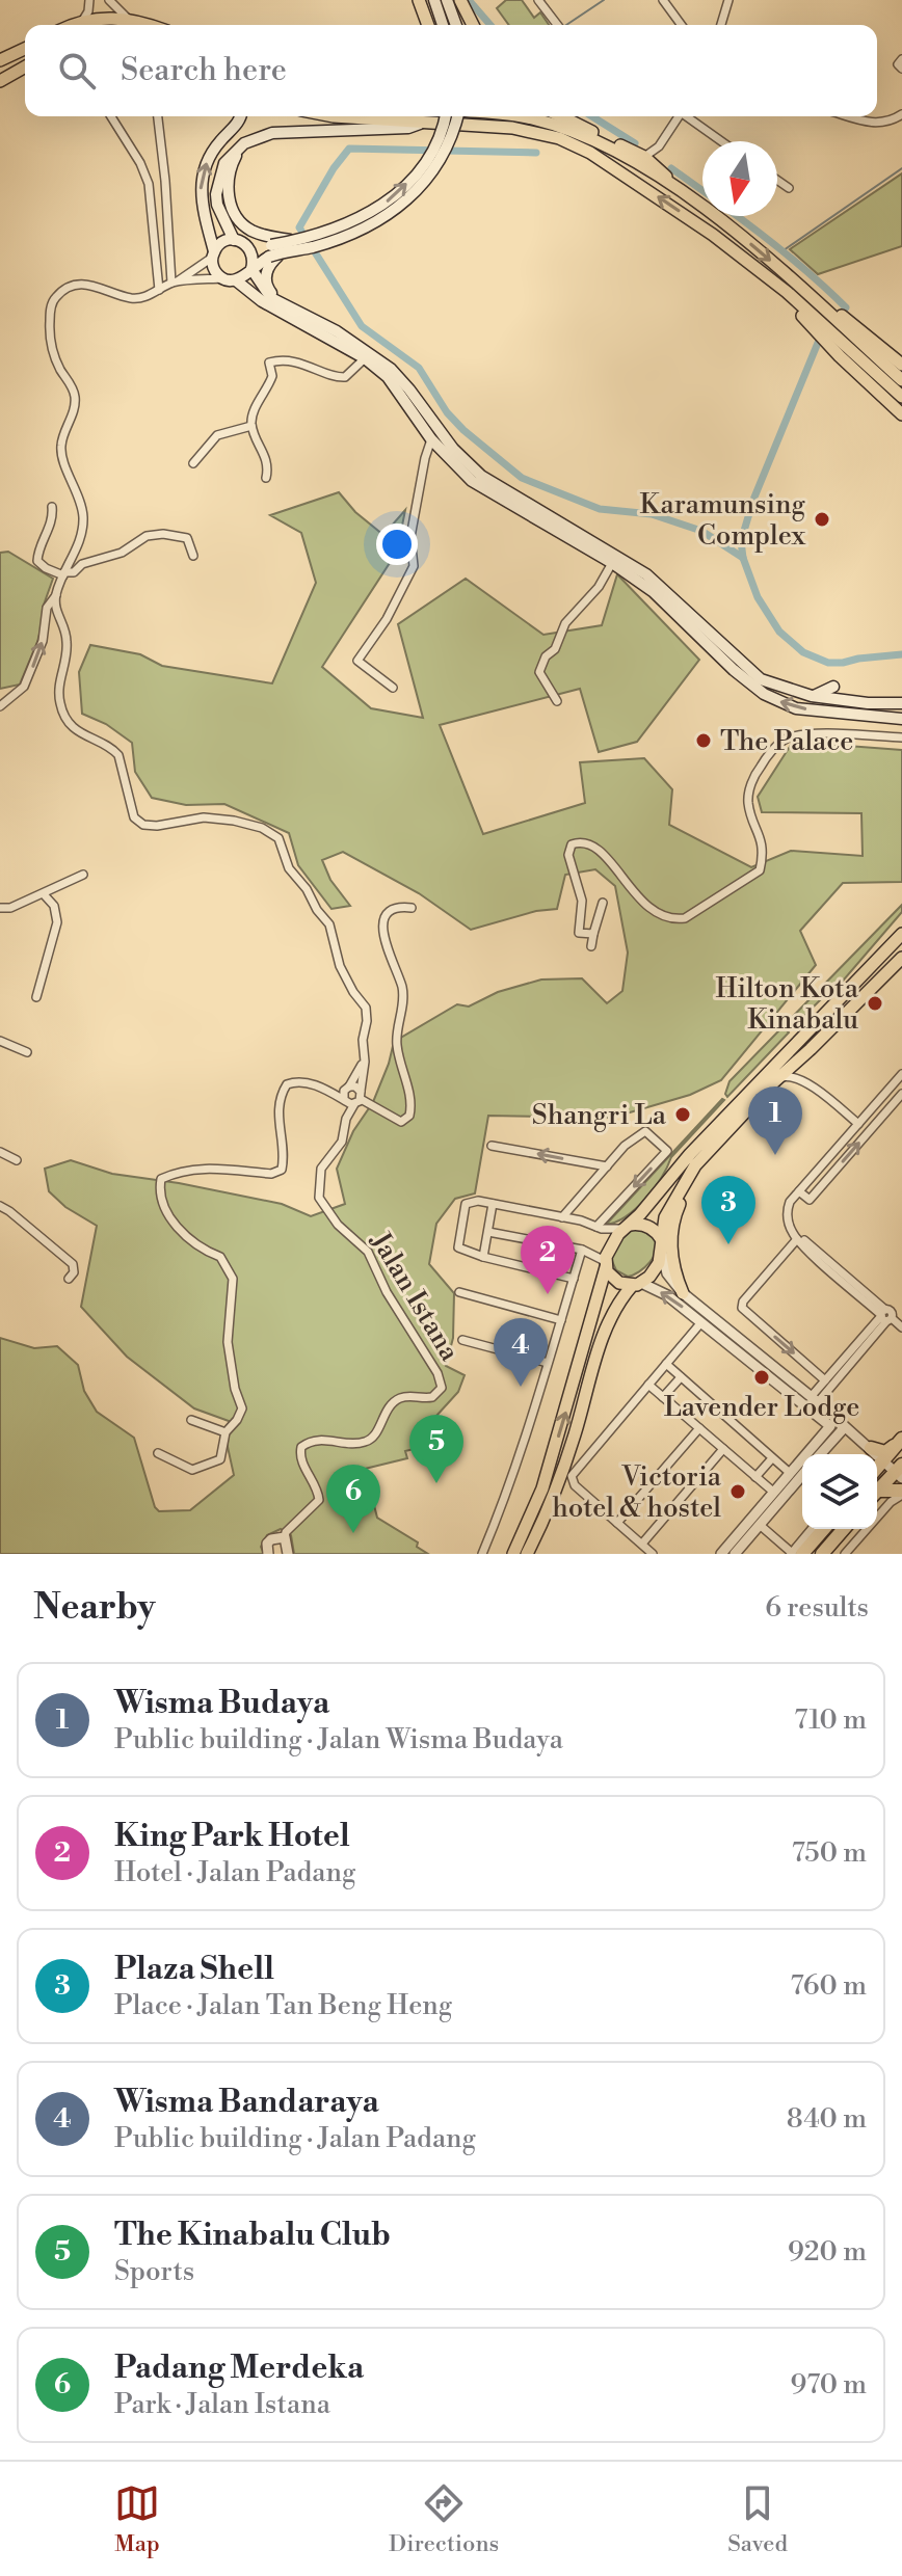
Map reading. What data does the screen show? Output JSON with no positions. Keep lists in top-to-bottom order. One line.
{"streets":{"street":["Jalan Istana"]},"places":["Karamunsing Complex","The Palace","Hilton Kota Kinabalu","Shangri La","Lavender Lodge","Victoria hotel & hostel"],"north":"bottom","page":{"search":"Search here","pins":["1","3","2","4","5","6"],"heading":["Nearby","6 results"],"list":[{"mark":"1","name":"Wisma Budaya","note":"Public building · Jalan Wisma Budaya","value":"710 m"},{"mark":"2","name":"King Park Hotel","note":"Hotel · Jalan Padang","value":"750 m"},{"mark":"3","name":"Plaza Shell","note":"Place · Jalan Tan Beng Heng","value":"760 m"},{"mark":"4","name":"Wisma Bandaraya","note":"Public building · Jalan Padang","value":"840 m"},{"mark":"5","name":"The Kinabalu Club","note":"Sports","value":"920 m"},{"mark":"6","name":"Padang Merdeka","note":"Park · Jalan Istana","value":"970 m"}],"nav":["Map","Directions","Saved"]}}
